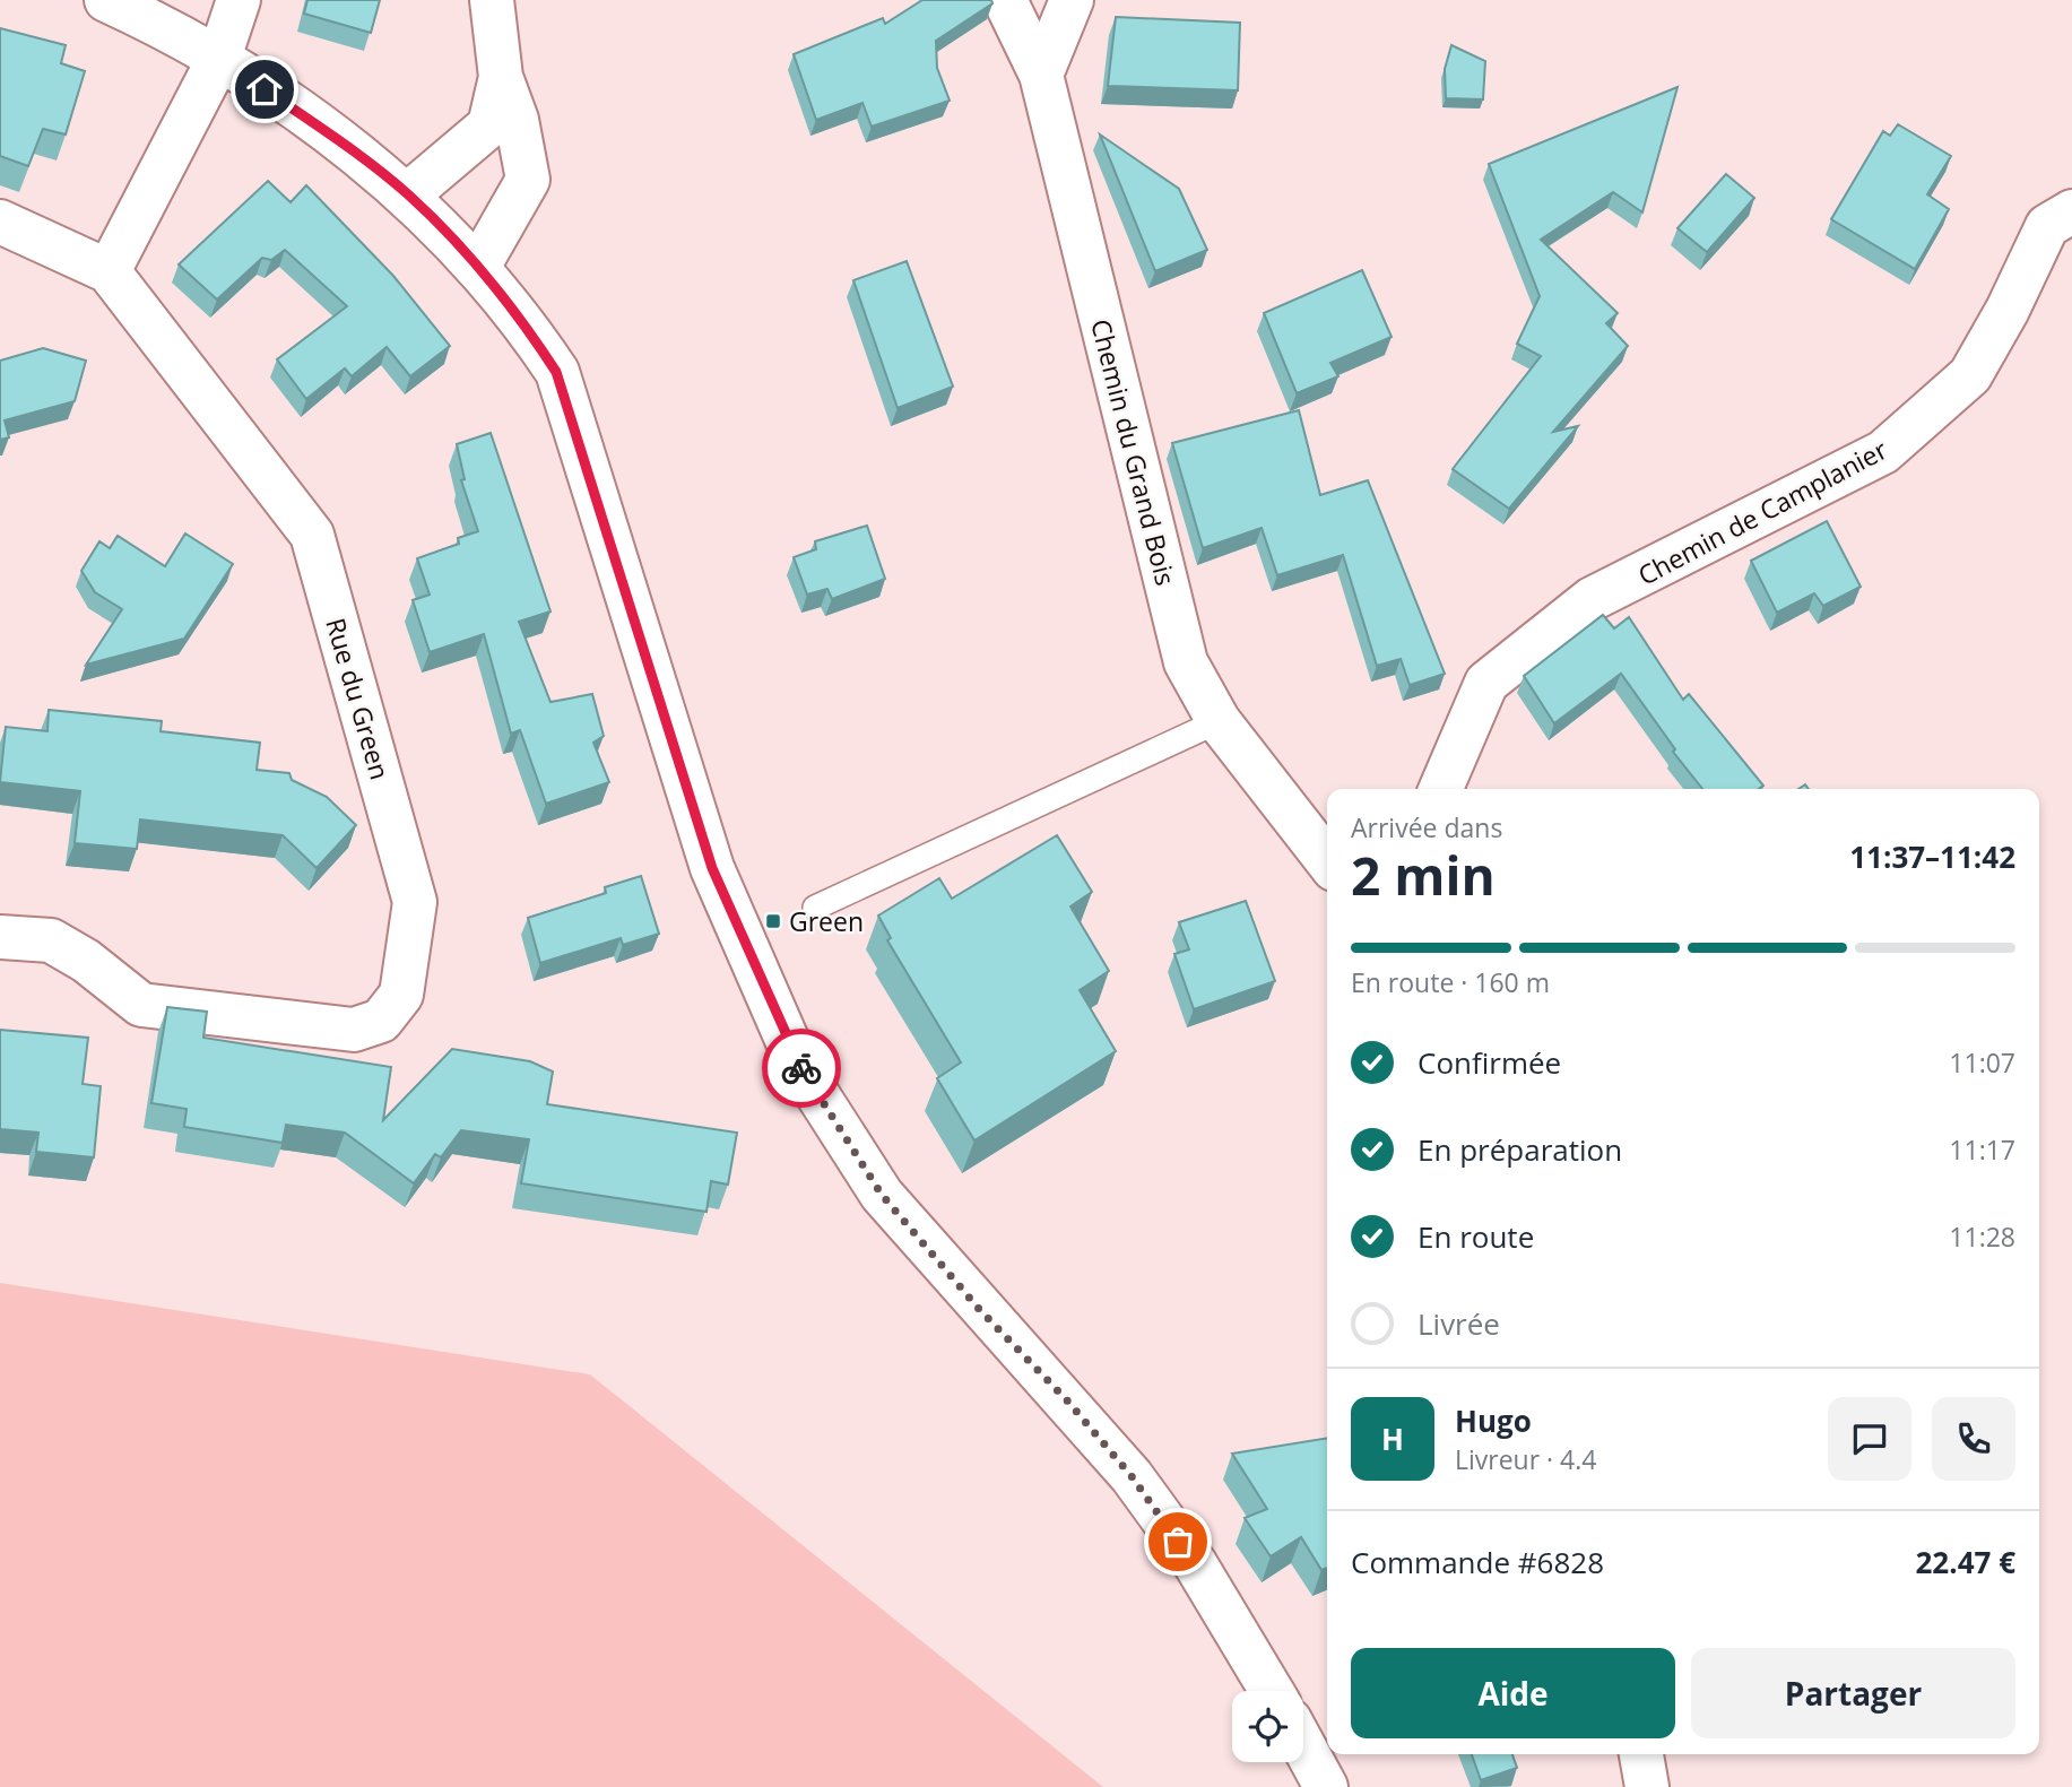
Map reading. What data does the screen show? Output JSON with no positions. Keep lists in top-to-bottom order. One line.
{"streets":{"street":["Chemin du Grand Bois","Chemin de Camplanier","Rue du Green"]},"places":{"transit":["Green"]},"page":{"heading":["2 min","Arrivée dans","11:37–11:42"],"panel":["Hugo","Livreur · 4.4","Commande #6828","22.47 €"],"bar":"En route · 160 m","list":[["Confirmée","11:07"],["En préparation","11:17"],["En route","11:28"],"Livrée"],"round":"H","buttons":["Aide","Partager"]}}
